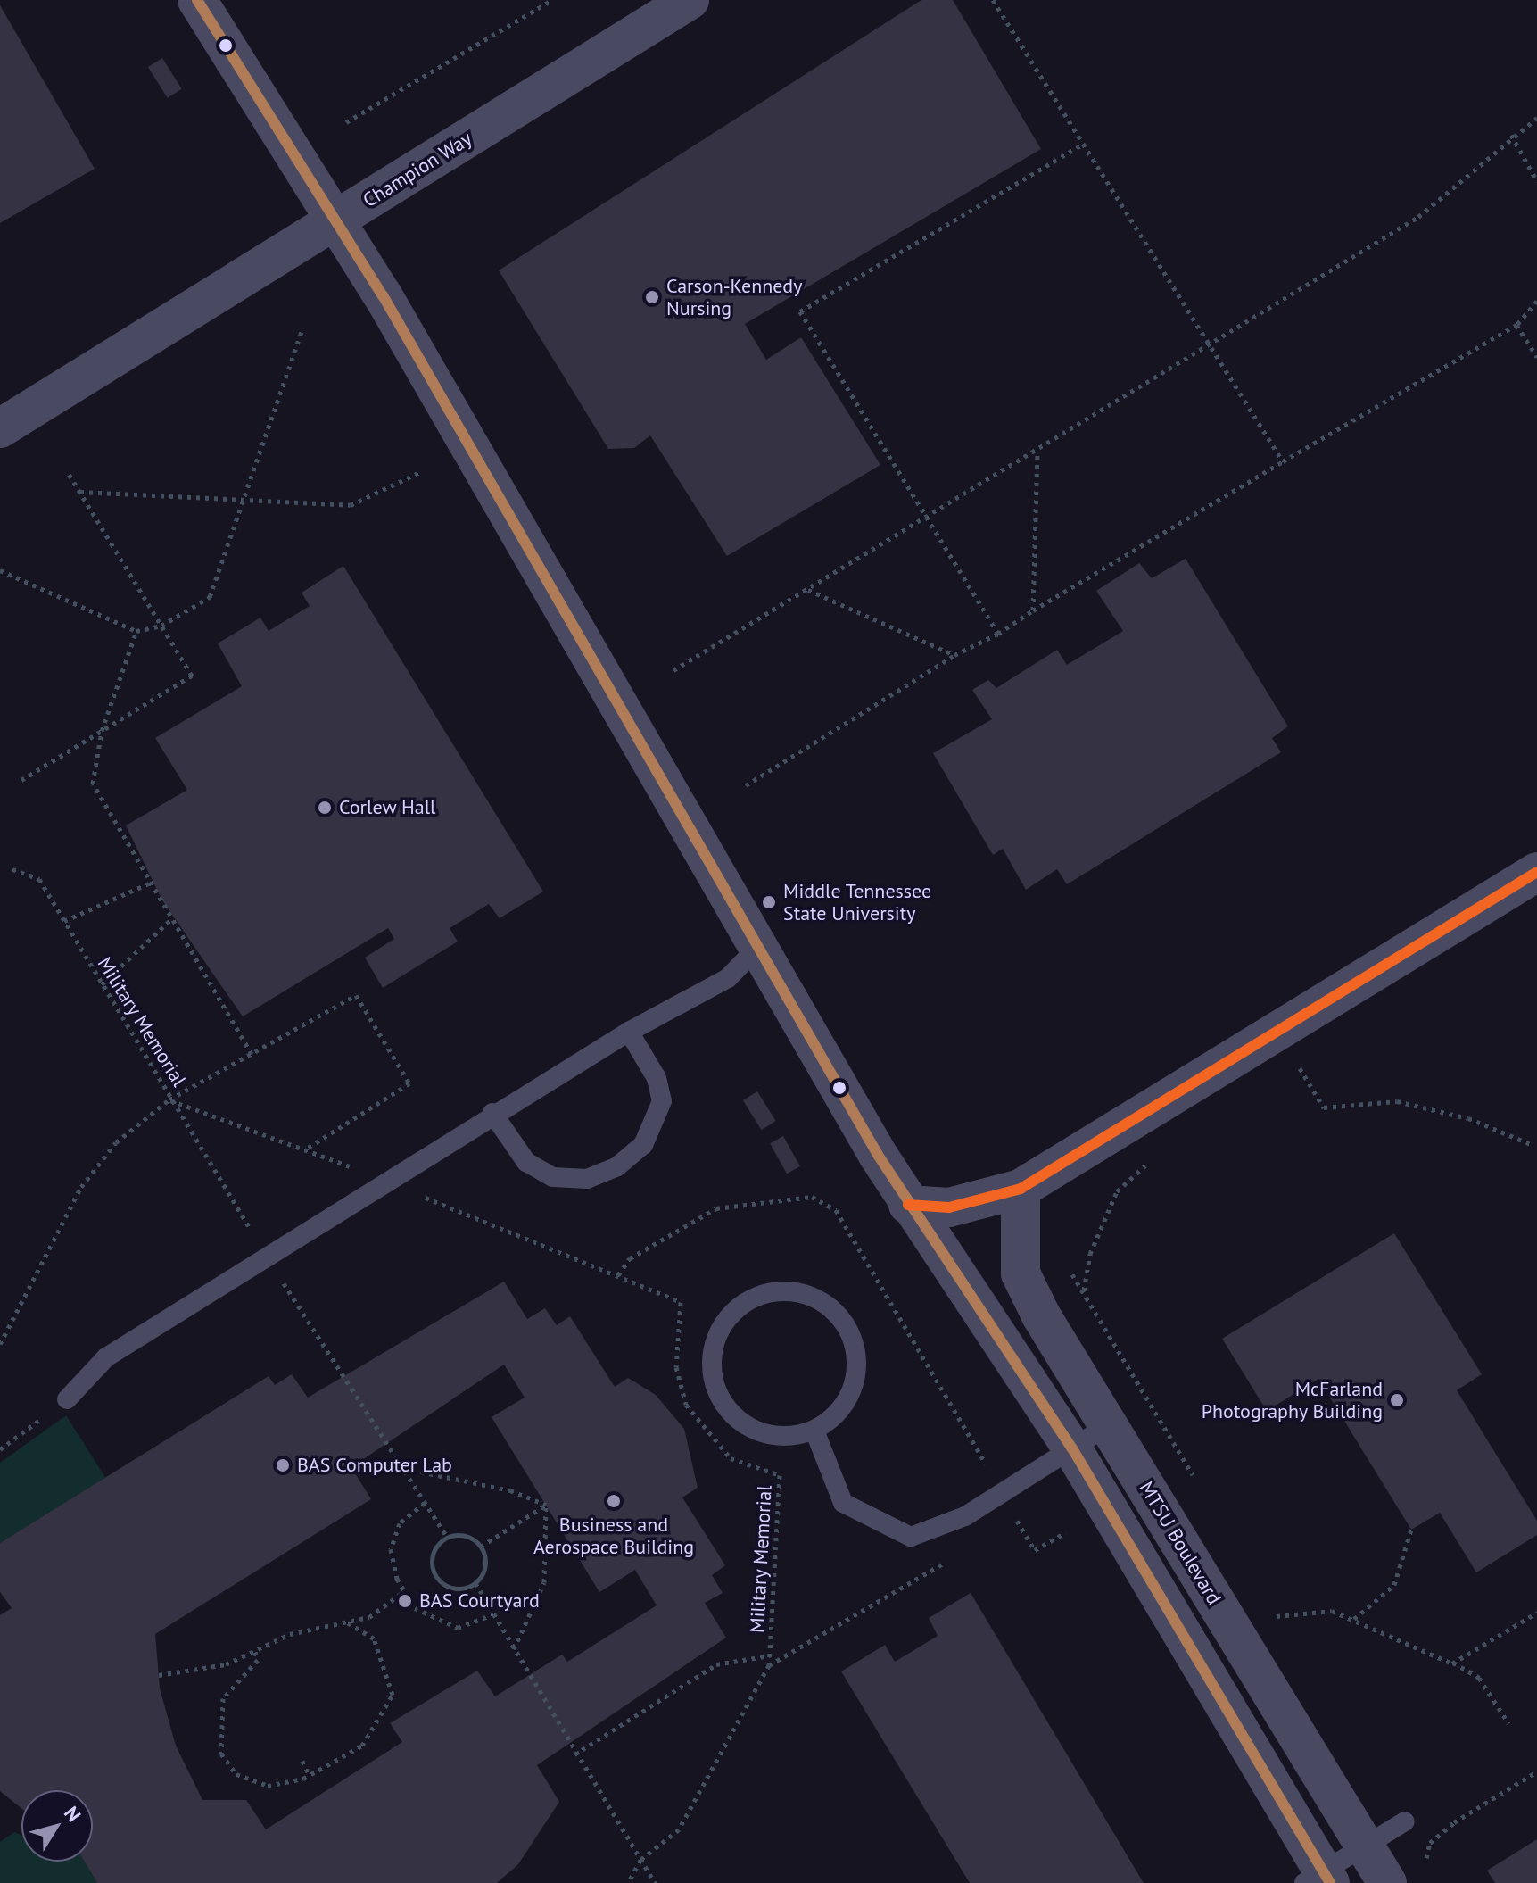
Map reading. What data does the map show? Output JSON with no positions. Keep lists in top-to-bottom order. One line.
{"streets":{"street":["Champion Way","MTSU Boulevard"],"path":["Military Memorial"]},"places":["Carson-Kennedy Nursing","Corlew Hall","Middle Tennessee State University","McFarland Photography Building","BAS Computer Lab","Business and Aerospace Building","BAS Courtyard"],"north":"top right"}
